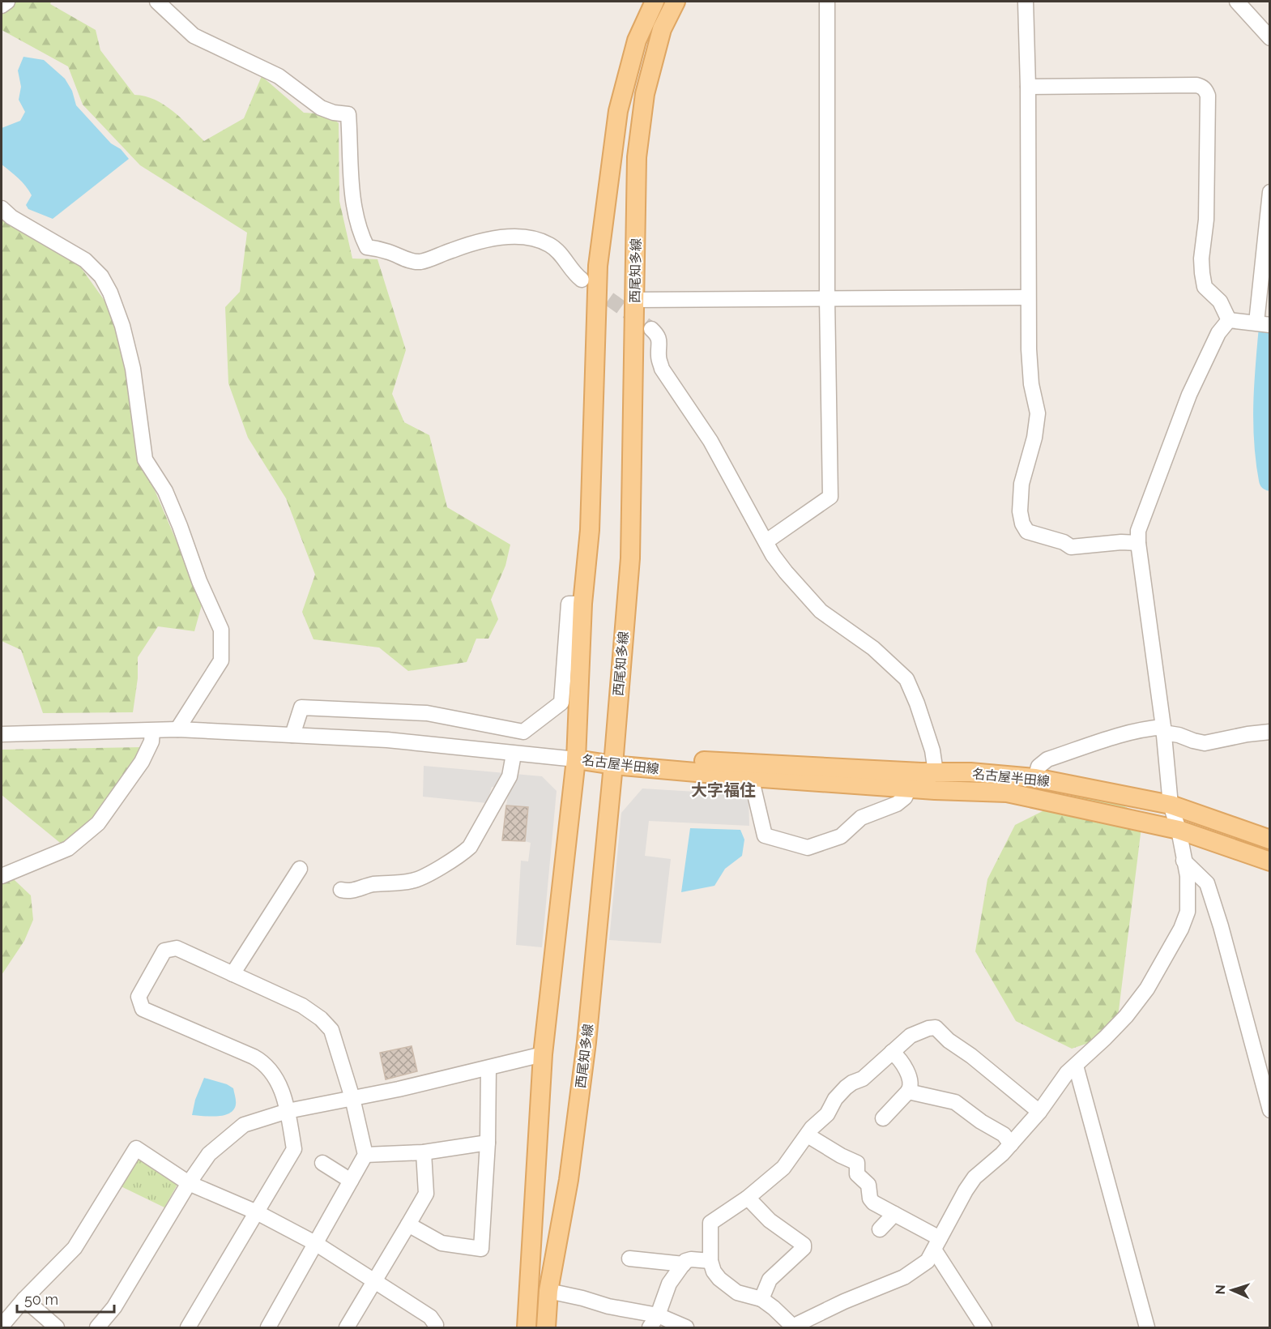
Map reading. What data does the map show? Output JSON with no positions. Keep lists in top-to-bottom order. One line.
{"streets":{"main road":["西尾知多線","名古屋半田線"]},"crossings":[["西尾知多線","名古屋半田線"]],"districts":["大字福住"],"scale_bar":"50 m","north":"left"}
